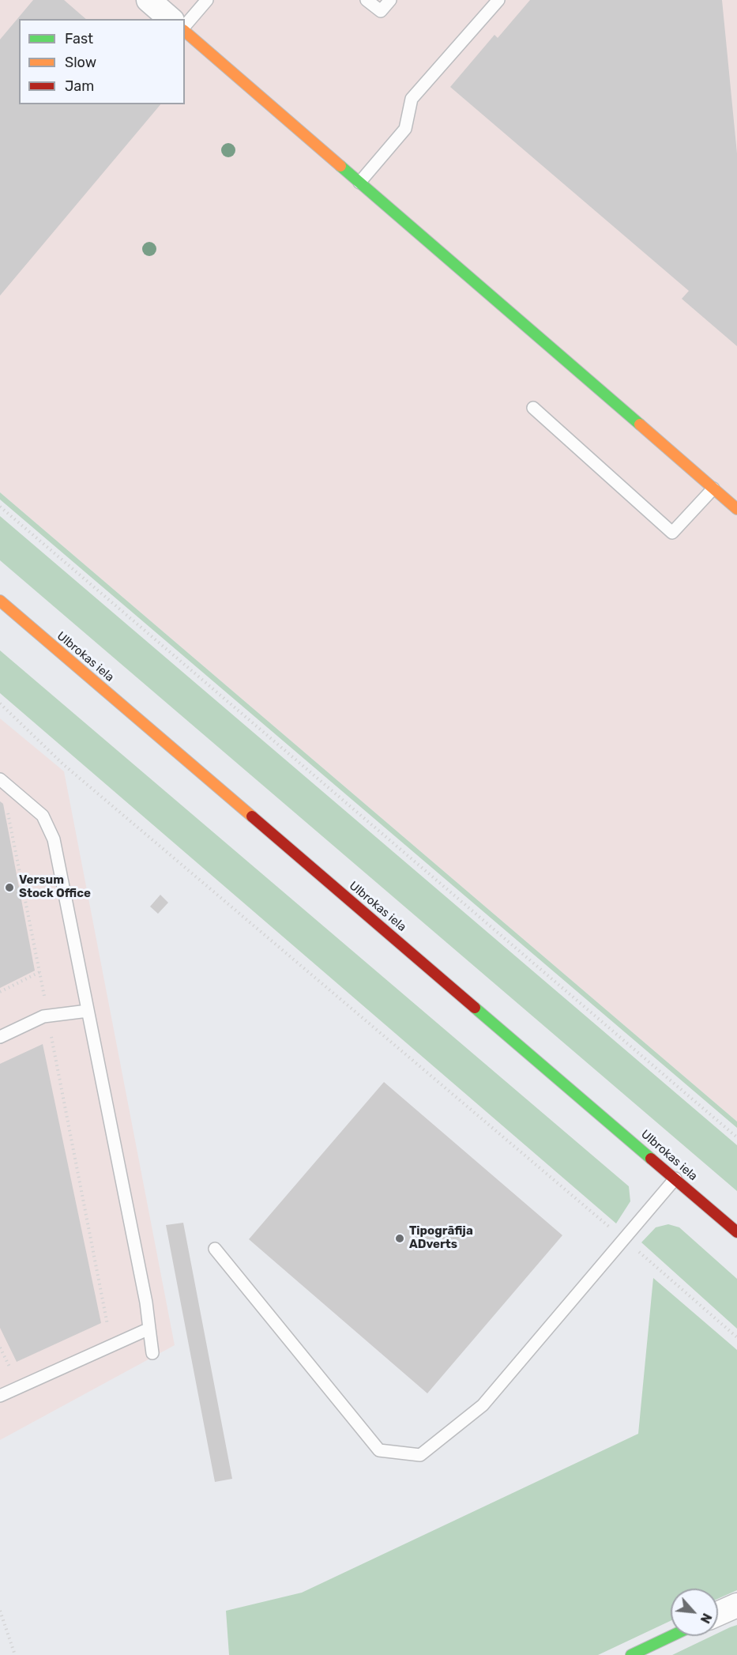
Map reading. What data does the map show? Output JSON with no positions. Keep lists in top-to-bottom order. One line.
{"streets":{"main road":["Ulbrokas iela"]},"places":["Versum Stock Office","Tipogrāfija ADverts"],"legend":["Fast","Slow","Jam"],"north":"bottom right"}
